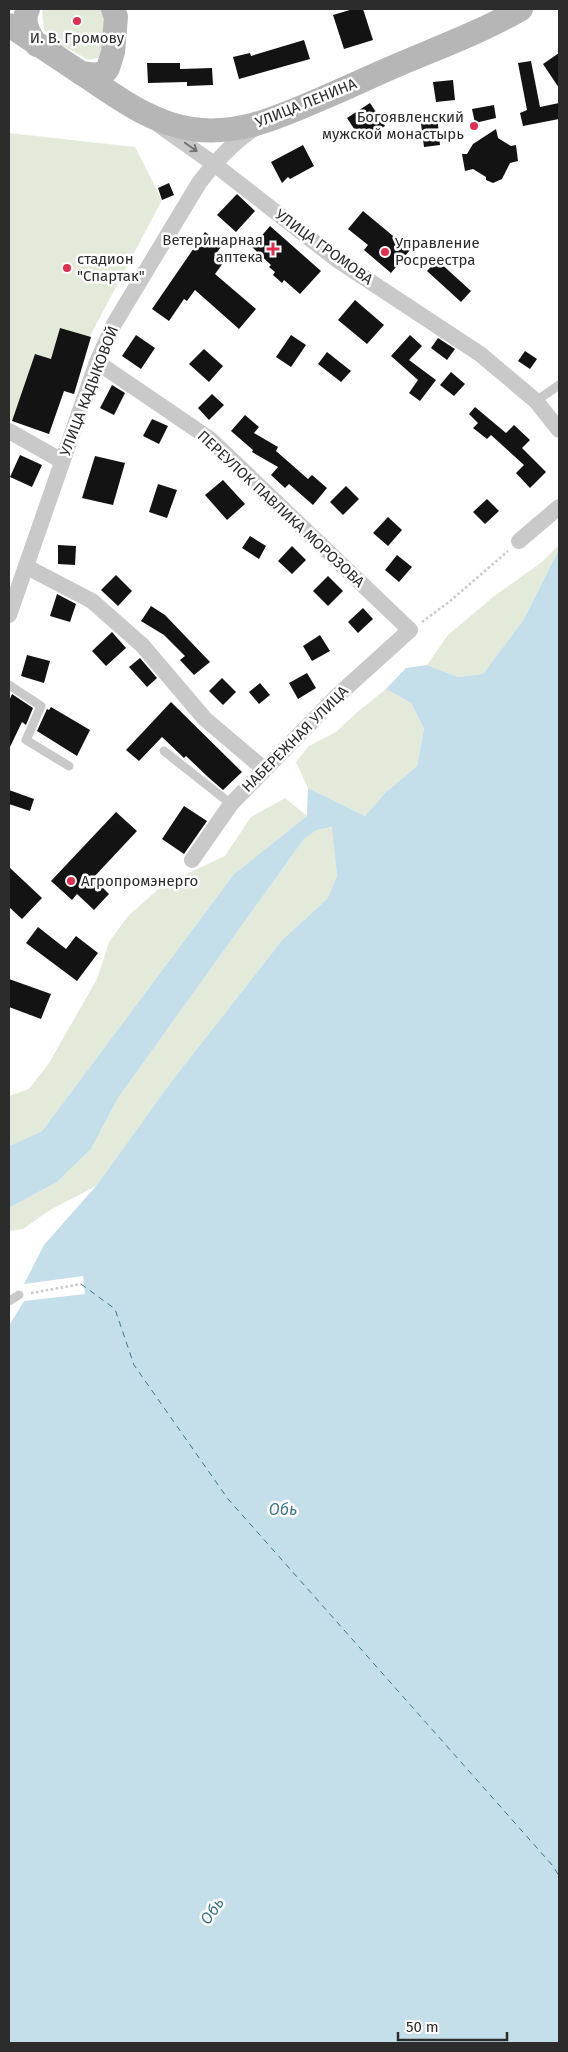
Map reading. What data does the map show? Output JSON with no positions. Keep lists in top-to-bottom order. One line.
{"streets":{"street":["УЛИЦА ЛЕНИНА","УЛИЦА ГРОМОВА","УЛИЦА КАДЫКОВОЙ","ПЕРЕУЛОК ПАВЛИКА МОРОЗОВА","НАБЕРЕЖНАЯ УЛИЦА"]},"crossings":[["УЛИЦА ЛЕНИНА","УЛИЦА ГРОМОВА"],["УЛИЦА ЛЕНИНА","УЛИЦА КАДЫКОВОЙ"],["УЛИЦА ГРОМОВА","УЛИЦА КАДЫКОВОЙ"],["УЛИЦА КАДЫКОВОЙ","ПЕРЕУЛОК ПАВЛИКА МОРОЗОВА"],["ПЕРЕУЛОК ПАВЛИКА МОРОЗОВА","НАБЕРЕЖНАЯ УЛИЦА"]],"water":["Обь"],"places":{"other":["И. В. Громову","Богоявленский мужской монастырь","Управление Росреестра","стадион \"Спартак\"","Агропромэнерго"],"health":["Ветеринарная аптека"]},"scale_bar":"50 m"}
